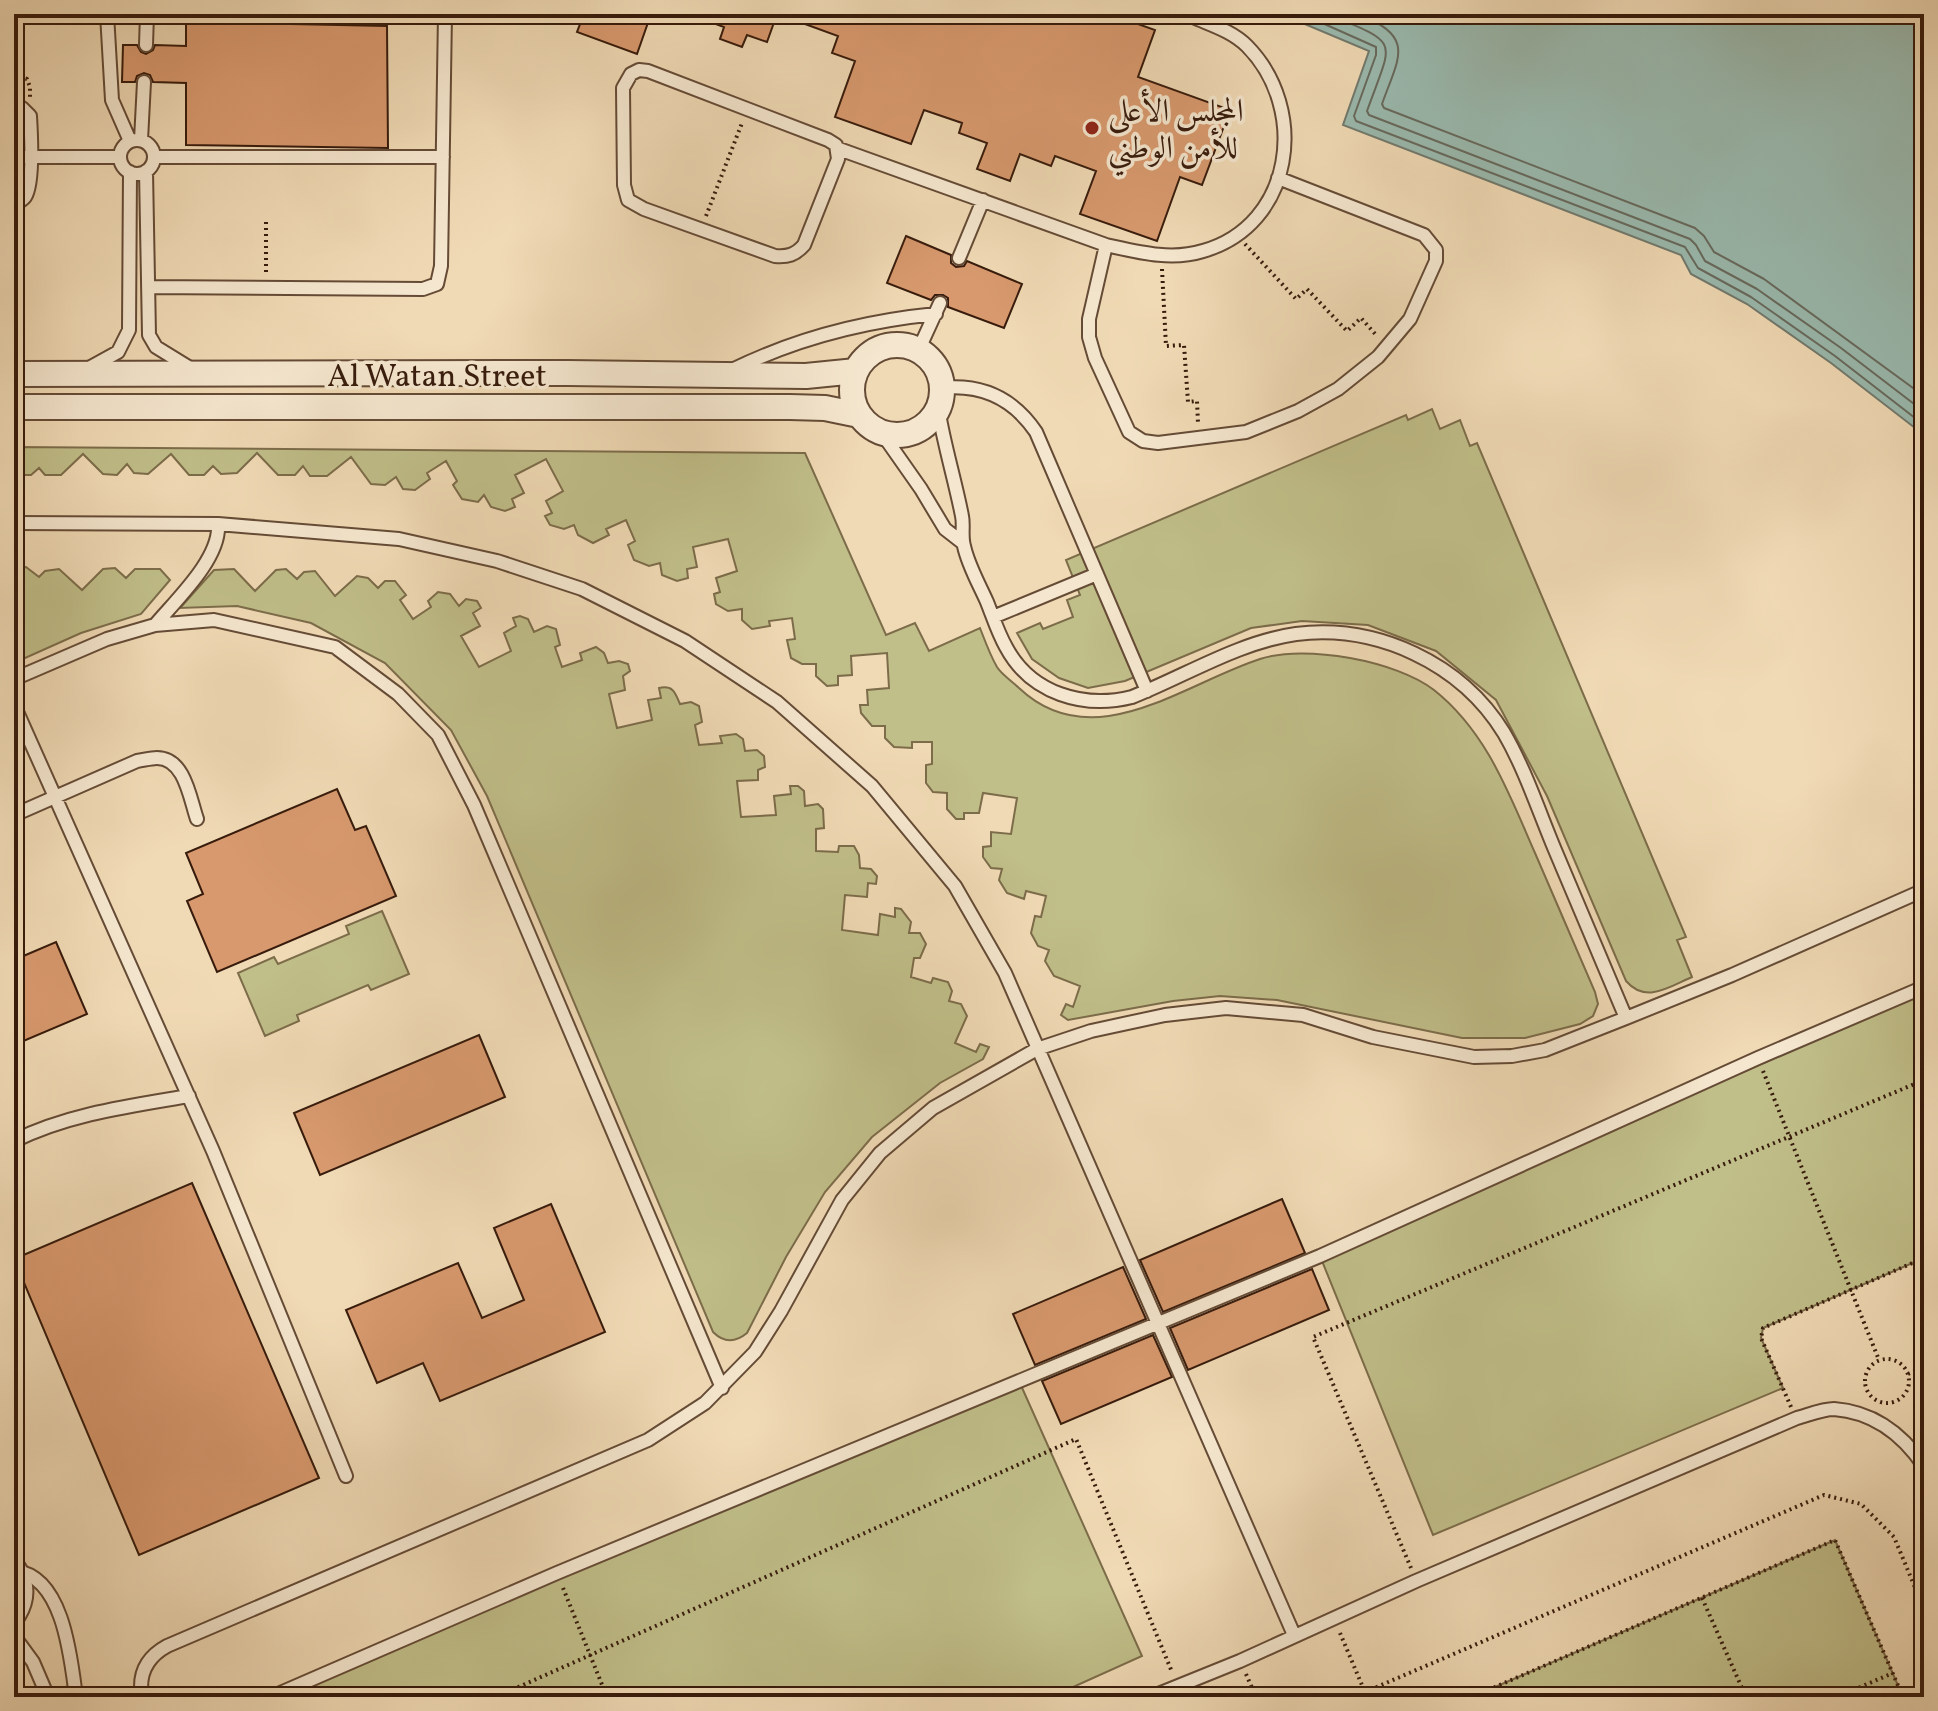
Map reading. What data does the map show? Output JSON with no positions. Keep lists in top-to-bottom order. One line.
{"streets":{"street":["Al Watan Street"]},"places":["المجلس الأعلى للأمن الوطني"]}
